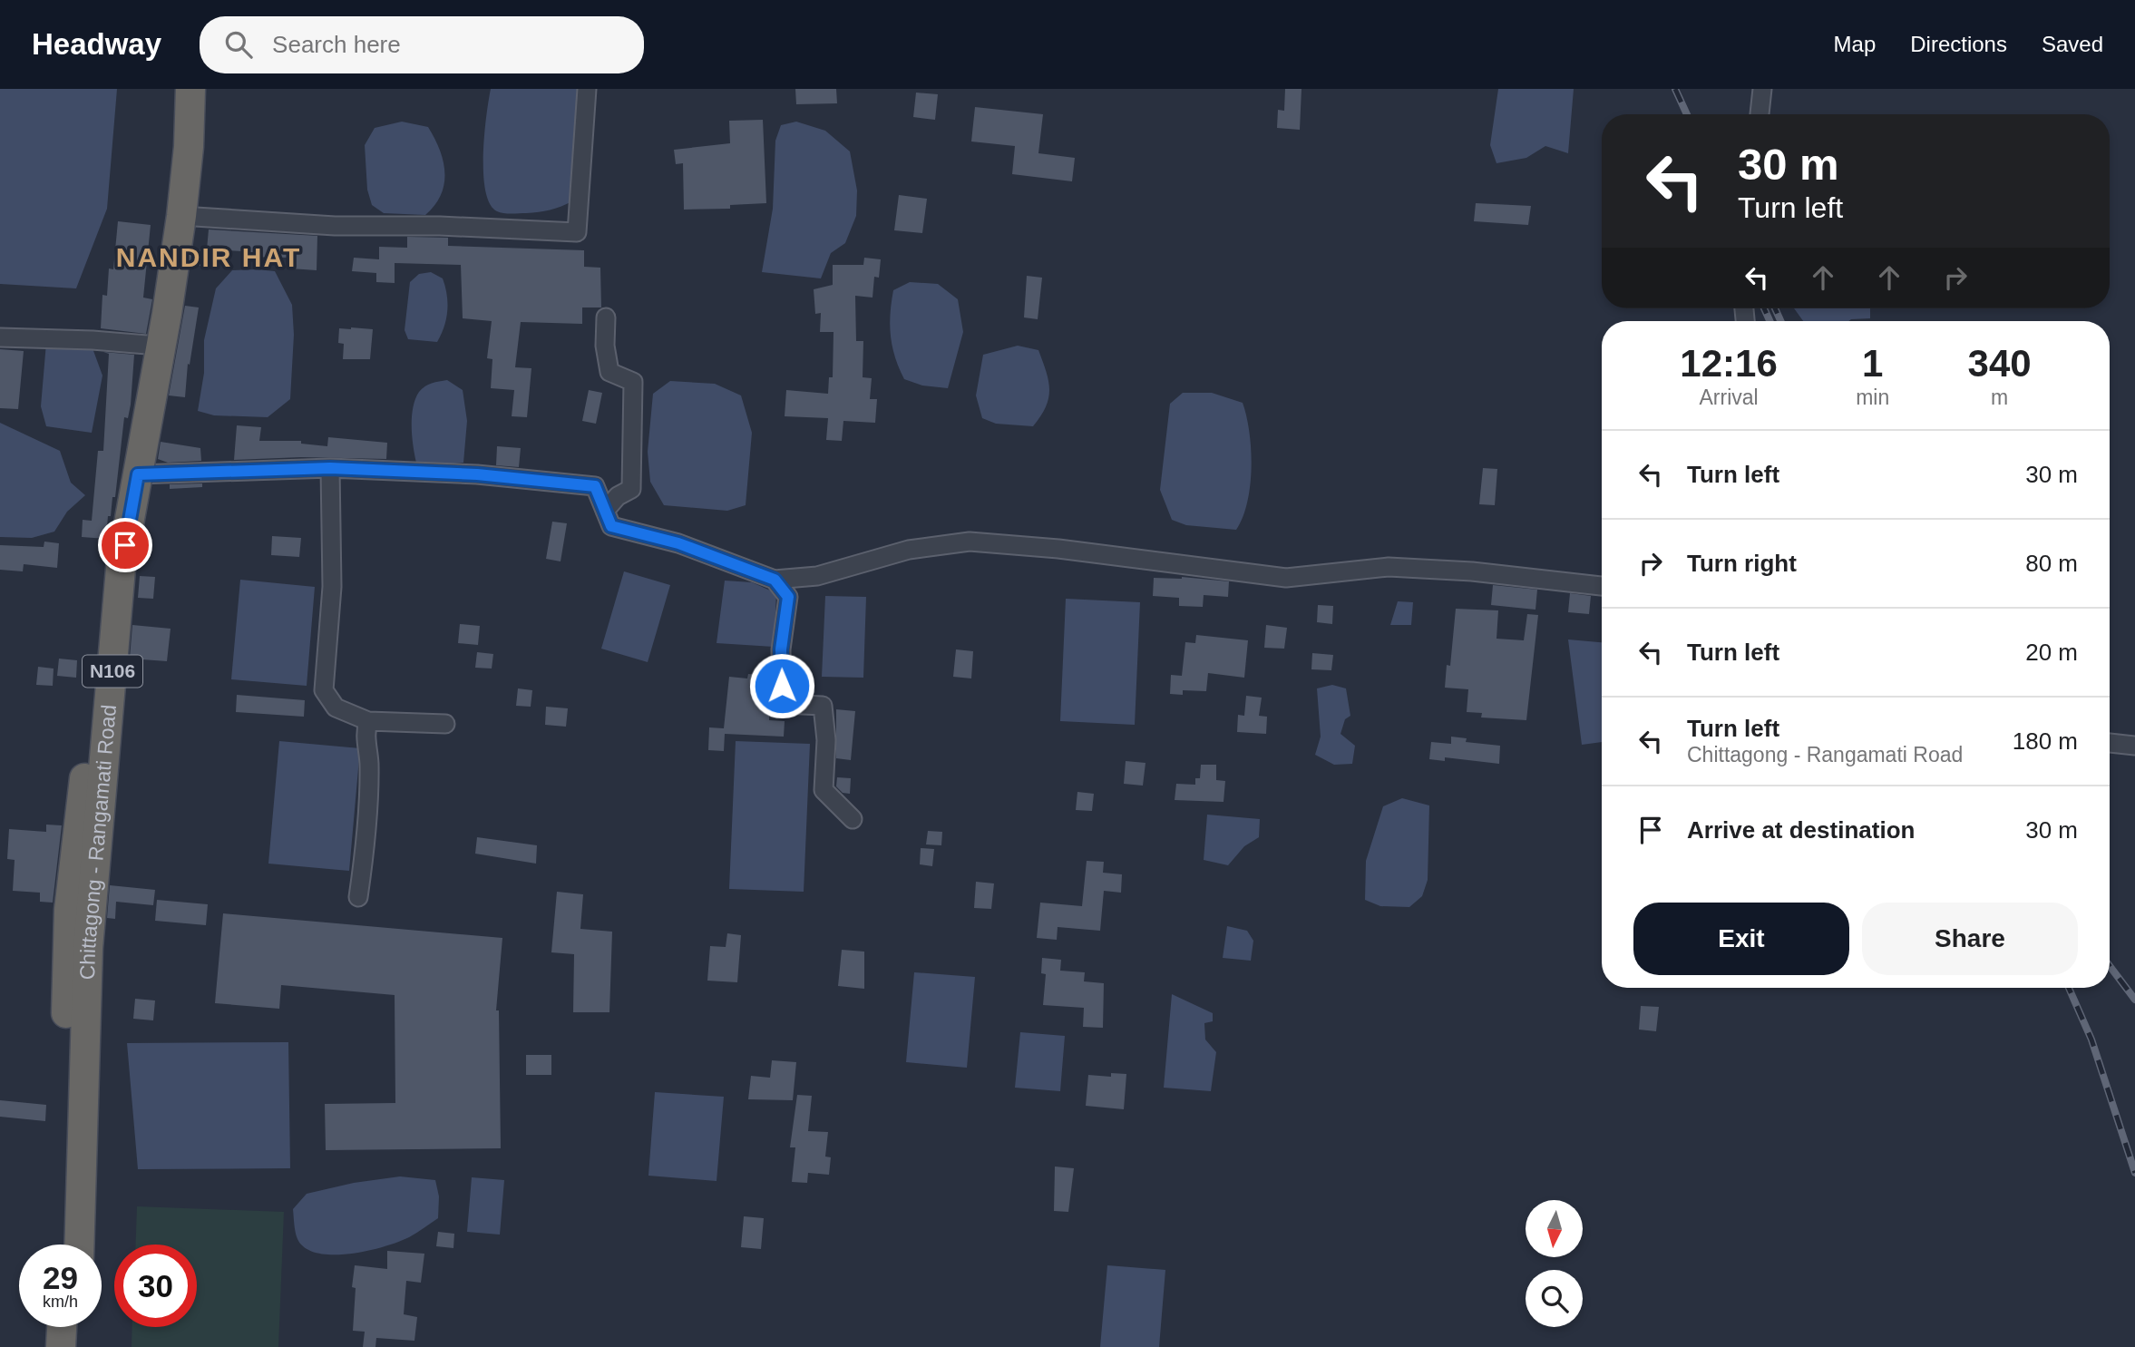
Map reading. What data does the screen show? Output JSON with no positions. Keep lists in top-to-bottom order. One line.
{"streets":{"highway":["N106","Chittagong - Rangamati Road"]},"districts":["NANDIR HAT"],"north":"bottom","page":{"header":"Headway","search":"Search here","nav":["Map","Directions","Saved"],"turn":["30 m","Turn left"],"eta":["12:16","Arrival","1","min","340","m"],"list":[{"name":"Turn left","value":"30 m"},{"name":"Turn right","value":"80 m"},{"name":"Turn left","value":"20 m"},{"name":"Turn left","note":"Chittagong - Rangamati Road","value":"180 m"},{"name":"Arrive at destination","value":"30 m"}],"buttons":["Exit","Share"],"speed":"29 km/h","limit":"30"}}
